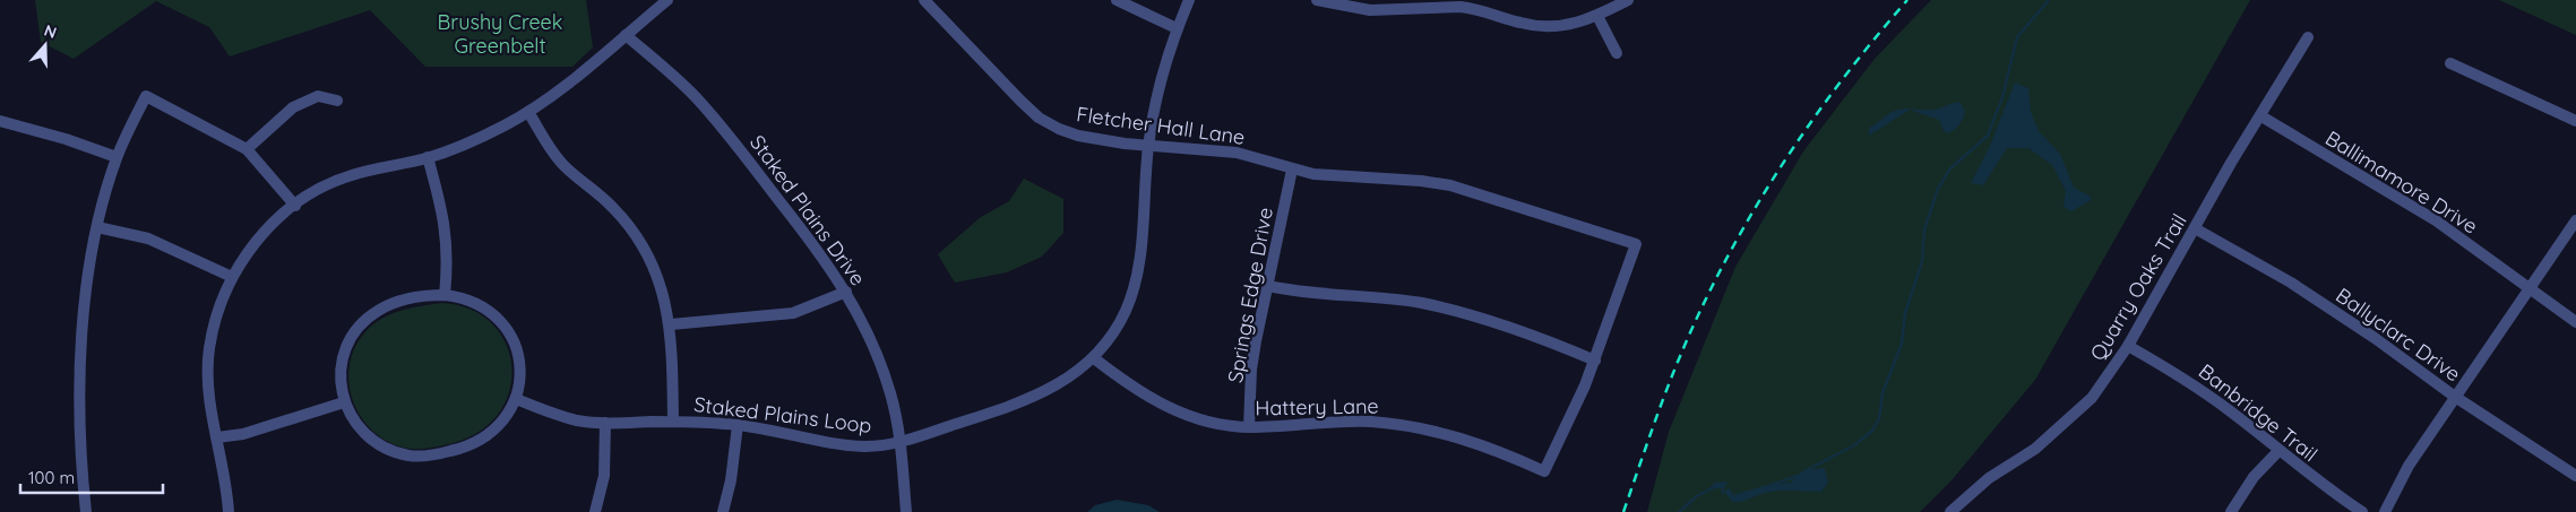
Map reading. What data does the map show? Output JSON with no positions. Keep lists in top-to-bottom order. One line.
{"streets":{"street":["Fletcher Hall Lane","Ballimamore Drive","Staked Plains Drive","Quarry Oaks Trail","Springs Edge Drive","Ballyclarc Drive","Hattery Lane","Banbridge Trail","Staked Plains Loop"]},"crossings":[["Fletcher Hall Lane","Springs Edge Drive"],["Fletcher Hall Lane","Hattery Lane"],["Fletcher Hall Lane","Staked Plains Loop"],["Ballimamore Drive","Quarry Oaks Trail"],["Staked Plains Drive","Staked Plains Loop"],["Quarry Oaks Trail","Ballyclarc Drive"],["Quarry Oaks Trail","Banbridge Trail"],["Springs Edge Drive","Hattery Lane"],["Hattery Lane","Staked Plains Loop"]],"parks":["Brushy Creek Greenbelt"],"scale_bar":"100 m","north":"top"}
